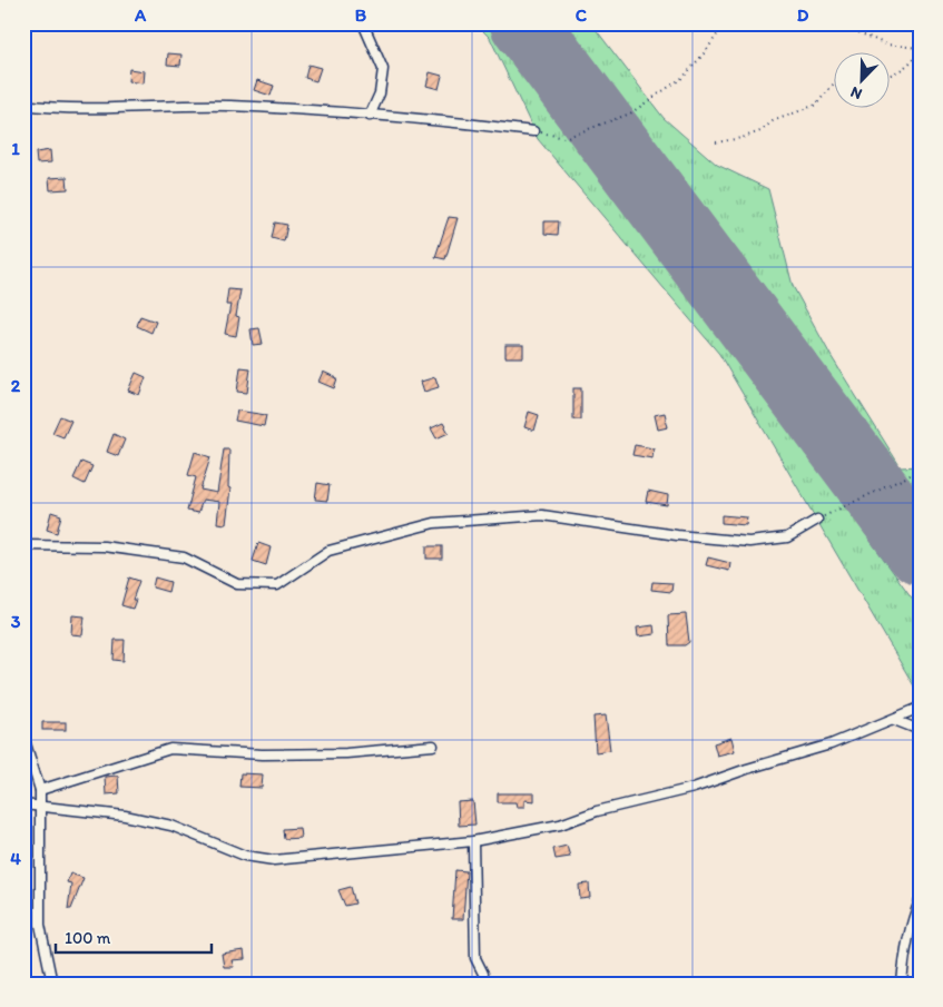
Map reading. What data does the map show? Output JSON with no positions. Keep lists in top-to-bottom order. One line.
{"scale_bar":"100 m","north":"bottom left","grid":{"columns":["A","B","C","D"],"rows":["1","2","3","4"]}}
